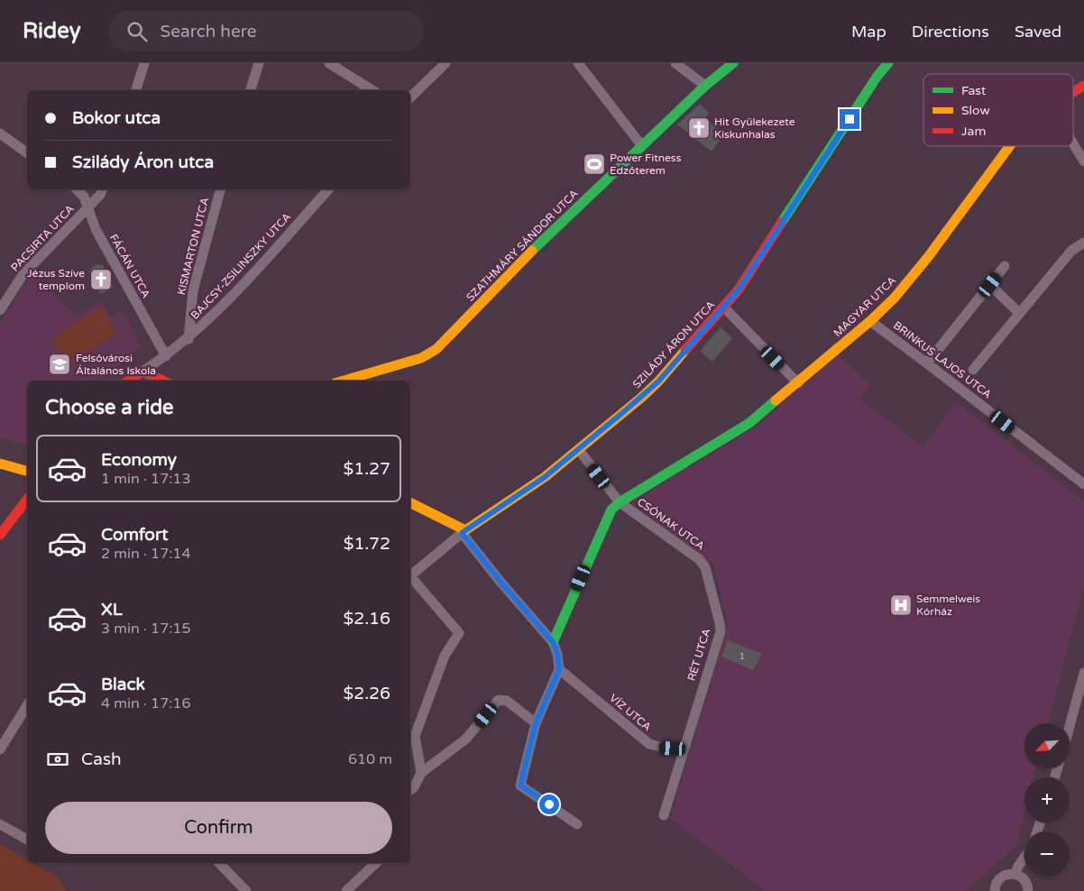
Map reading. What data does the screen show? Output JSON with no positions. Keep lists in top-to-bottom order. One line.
{"streets":{"street":["PACSIRTA UTCA","SZATHMÁRY SÁNDOR UTCA","KISMARTON UTCA","FÁCÁN UTCA","BAJCSY-ZSILINSZKY UTCA","MAGYAR UTCA","SZILÁDY ÁRON UTCA","BRINKUS LAJOS UTCA","CSÓNAK UTCA","RÉT UTCA","VÍZ UTCA"]},"crossings":[["PACSIRTA UTCA","FÁCÁN UTCA"],["KISMARTON UTCA","BAJCSY-ZSILINSZKY UTCA"],["FÁCÁN UTCA","BAJCSY-ZSILINSZKY UTCA"],["MAGYAR UTCA","BRINKUS LAJOS UTCA"],["MAGYAR UTCA","CSÓNAK UTCA"],["SZILÁDY ÁRON UTCA","CSÓNAK UTCA"],["CSÓNAK UTCA","RÉT UTCA"],["RÉT UTCA","VÍZ UTCA"]],"places":{"church":["Hit Gyülekezete Kiskunhalas","Jézus Szíve templom"],"sports":["Power Fitness Edzőterem"],"school or university":["Felsővárosi Általános Iskola"],"hospital":["Semmelweis Kórház"]},"house_numbers":["1"],"legend":["Fast","Slow","Jam"],"north":"bottom left","page":{"header":"Ridey","search":"Search here","nav":["Map","Directions","Saved"],"banner":["Bokor utca","Szilády Áron utca"],"heading":"Choose a ride","list":[{"name":"Economy","note":"1 min · 17:13","value":"$1.27"},{"name":"Comfort","note":"2 min · 17:14","value":"$1.72"},{"name":"XL","note":"3 min · 17:15","value":"$2.16"},{"name":"Black","note":"4 min · 17:16","value":"$2.26"}],"map_buttons":["+","−"],"pay":["Cash","610 m"],"buttons":"Confirm"}}
